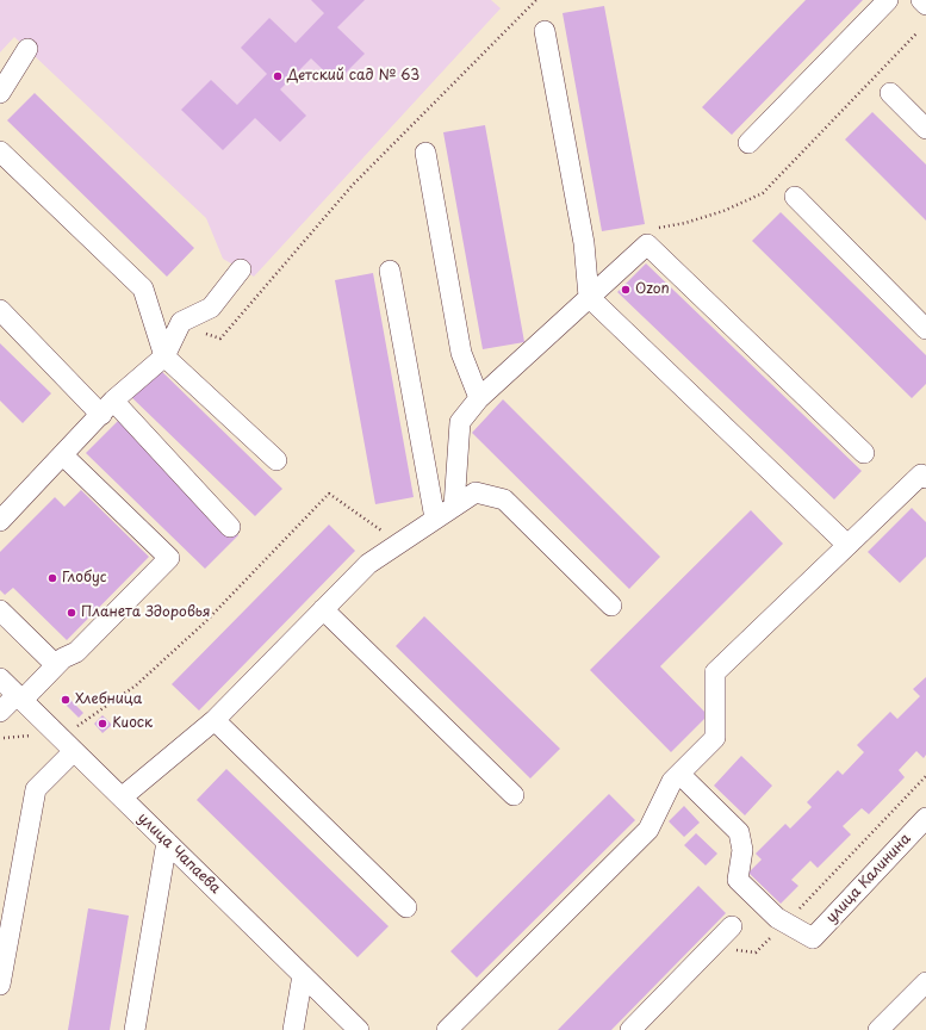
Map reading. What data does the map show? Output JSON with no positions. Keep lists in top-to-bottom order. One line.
{"streets":{"street":["улица Чапаева","улица Калинина"]},"places":["Детский сад № 63","Ozon","Глобус","Планета Здоровья","Хлебница","Киоск"]}
